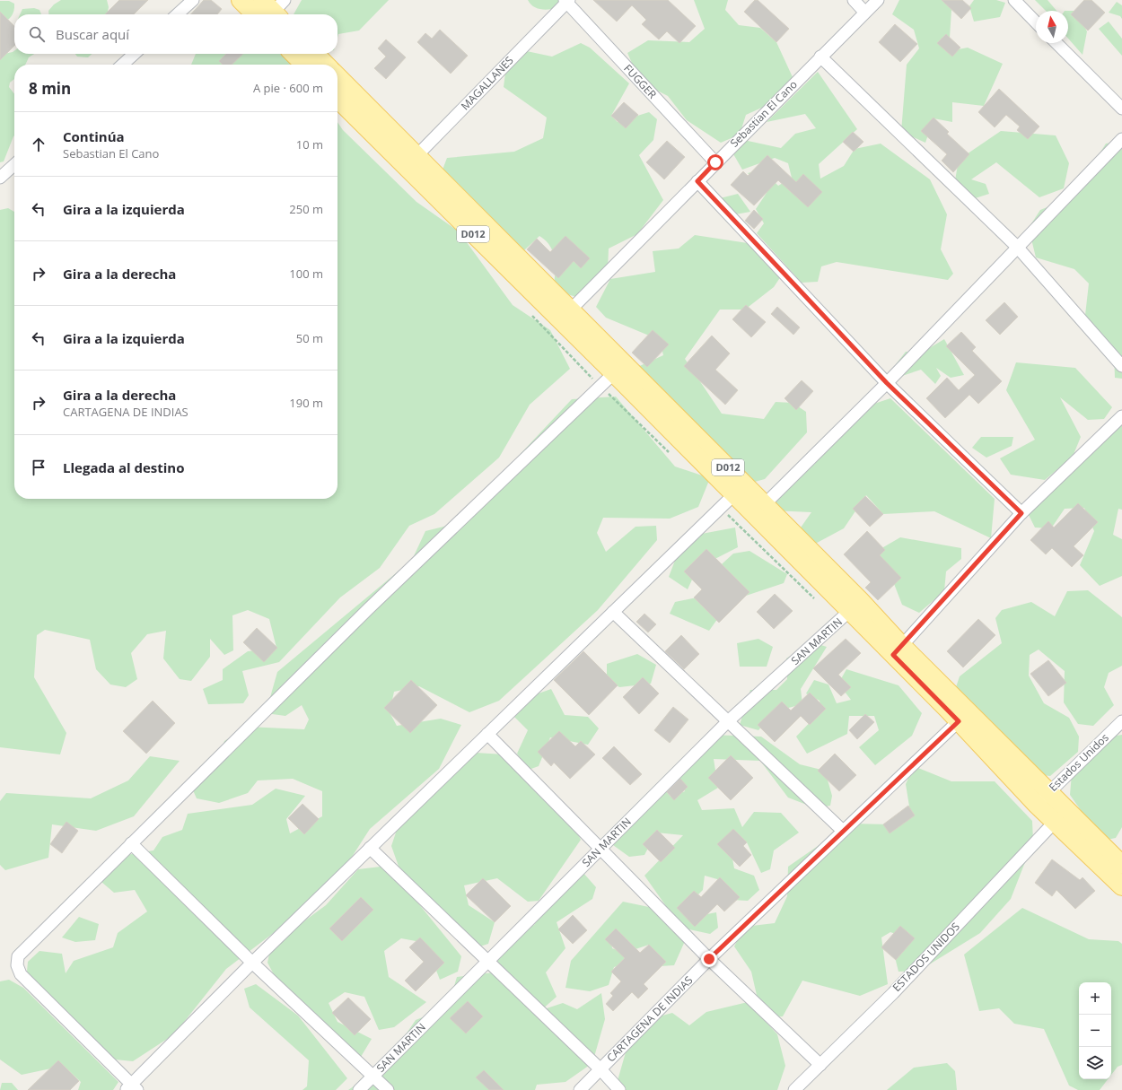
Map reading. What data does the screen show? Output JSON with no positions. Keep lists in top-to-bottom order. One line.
{"streets":{"main road":["D012"],"street":["FUGGER","MAGALLANES","Sebastian El Cano","SAN MARTIN","Estados Unidos","ESTADOS UNIDOS","CARTAGENA DE INDIAS"]},"crossings":[["FUGGER","MAGALLANES"],["FUGGER","Sebastian El Cano"],["MAGALLANES","D012"],["Sebastian El Cano","D012"],["D012","SAN MARTIN"],["D012","Estados Unidos"],["D012","ESTADOS UNIDOS"],["D012","CARTAGENA DE INDIAS"]],"north":"top","page":{"search":"Buscar aquí","heading":["8 min","A pie · 600 m"],"list":[["Continúa","Sebastian El Cano","10 m"],["Gira a la izquierda","250 m"],["Gira a la derecha","100 m"],["Gira a la izquierda","50 m"],["Gira a la derecha","CARTAGENA DE INDIAS","190 m"],"Llegada al destino"],"map_buttons":["+","−"]}}
